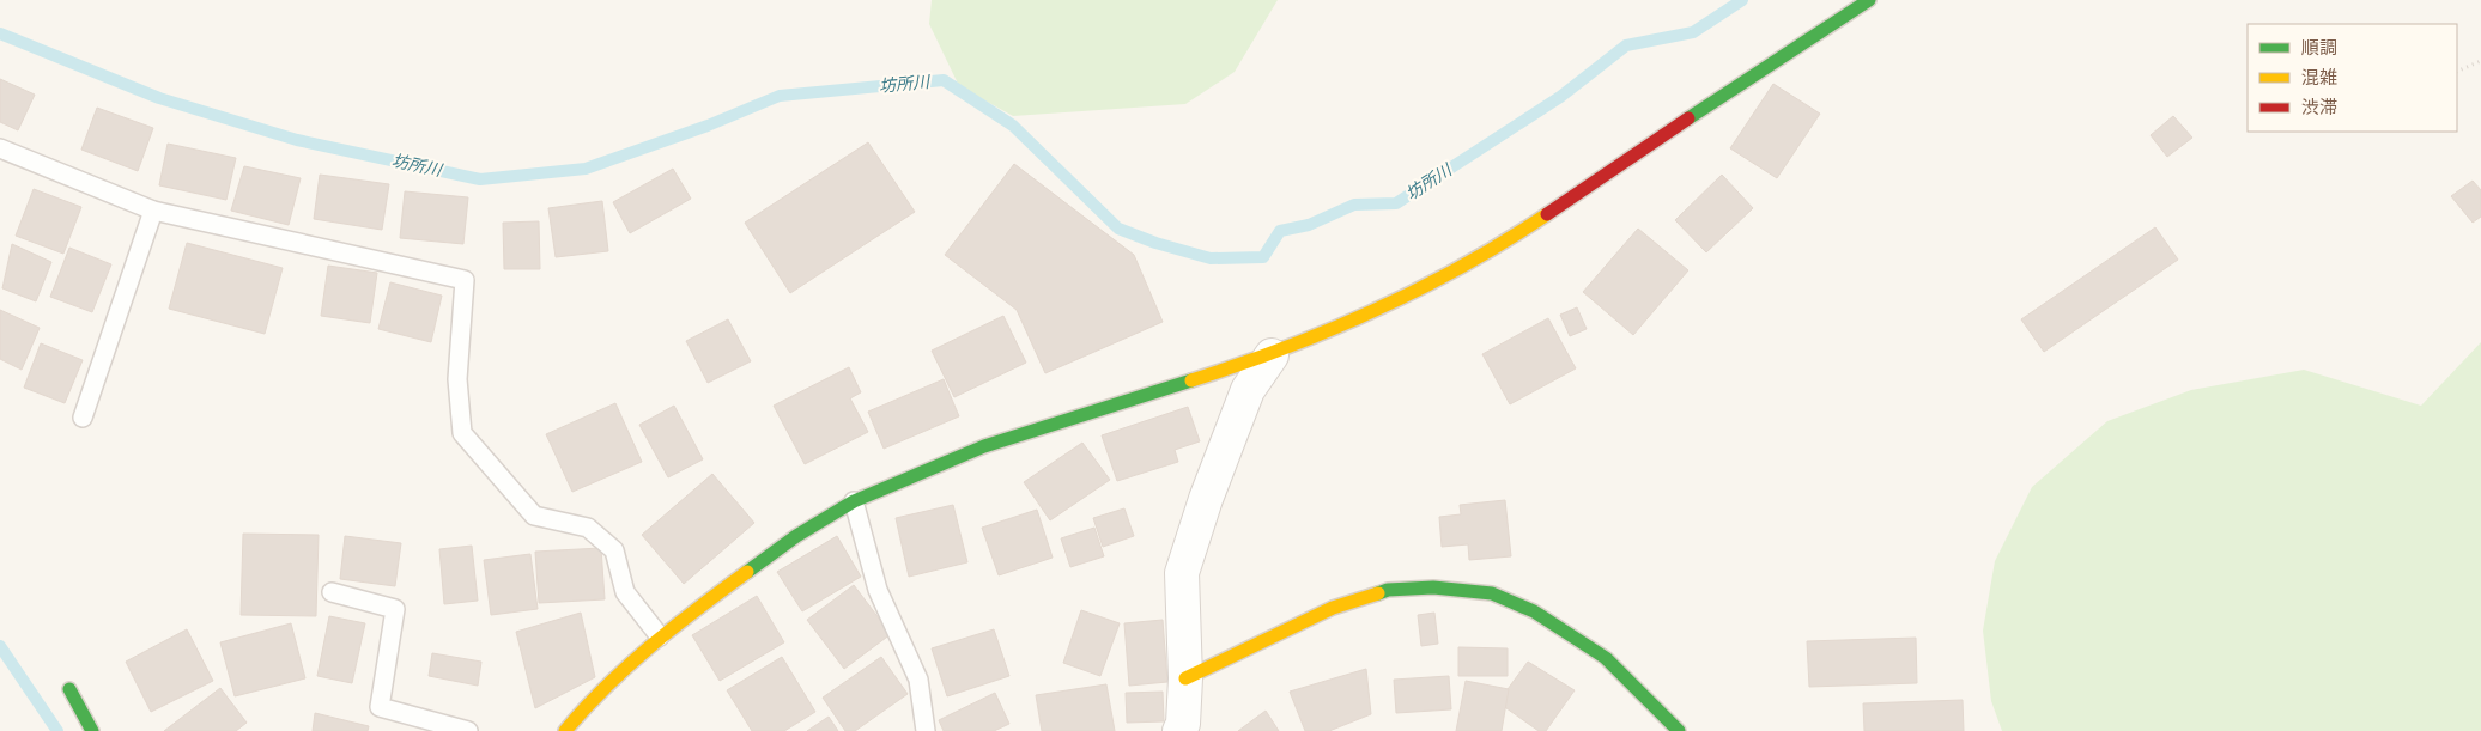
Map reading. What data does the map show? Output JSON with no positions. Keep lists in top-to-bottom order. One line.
{"water":["坊所川"],"legend":["順調","混雑","渋滞"]}
